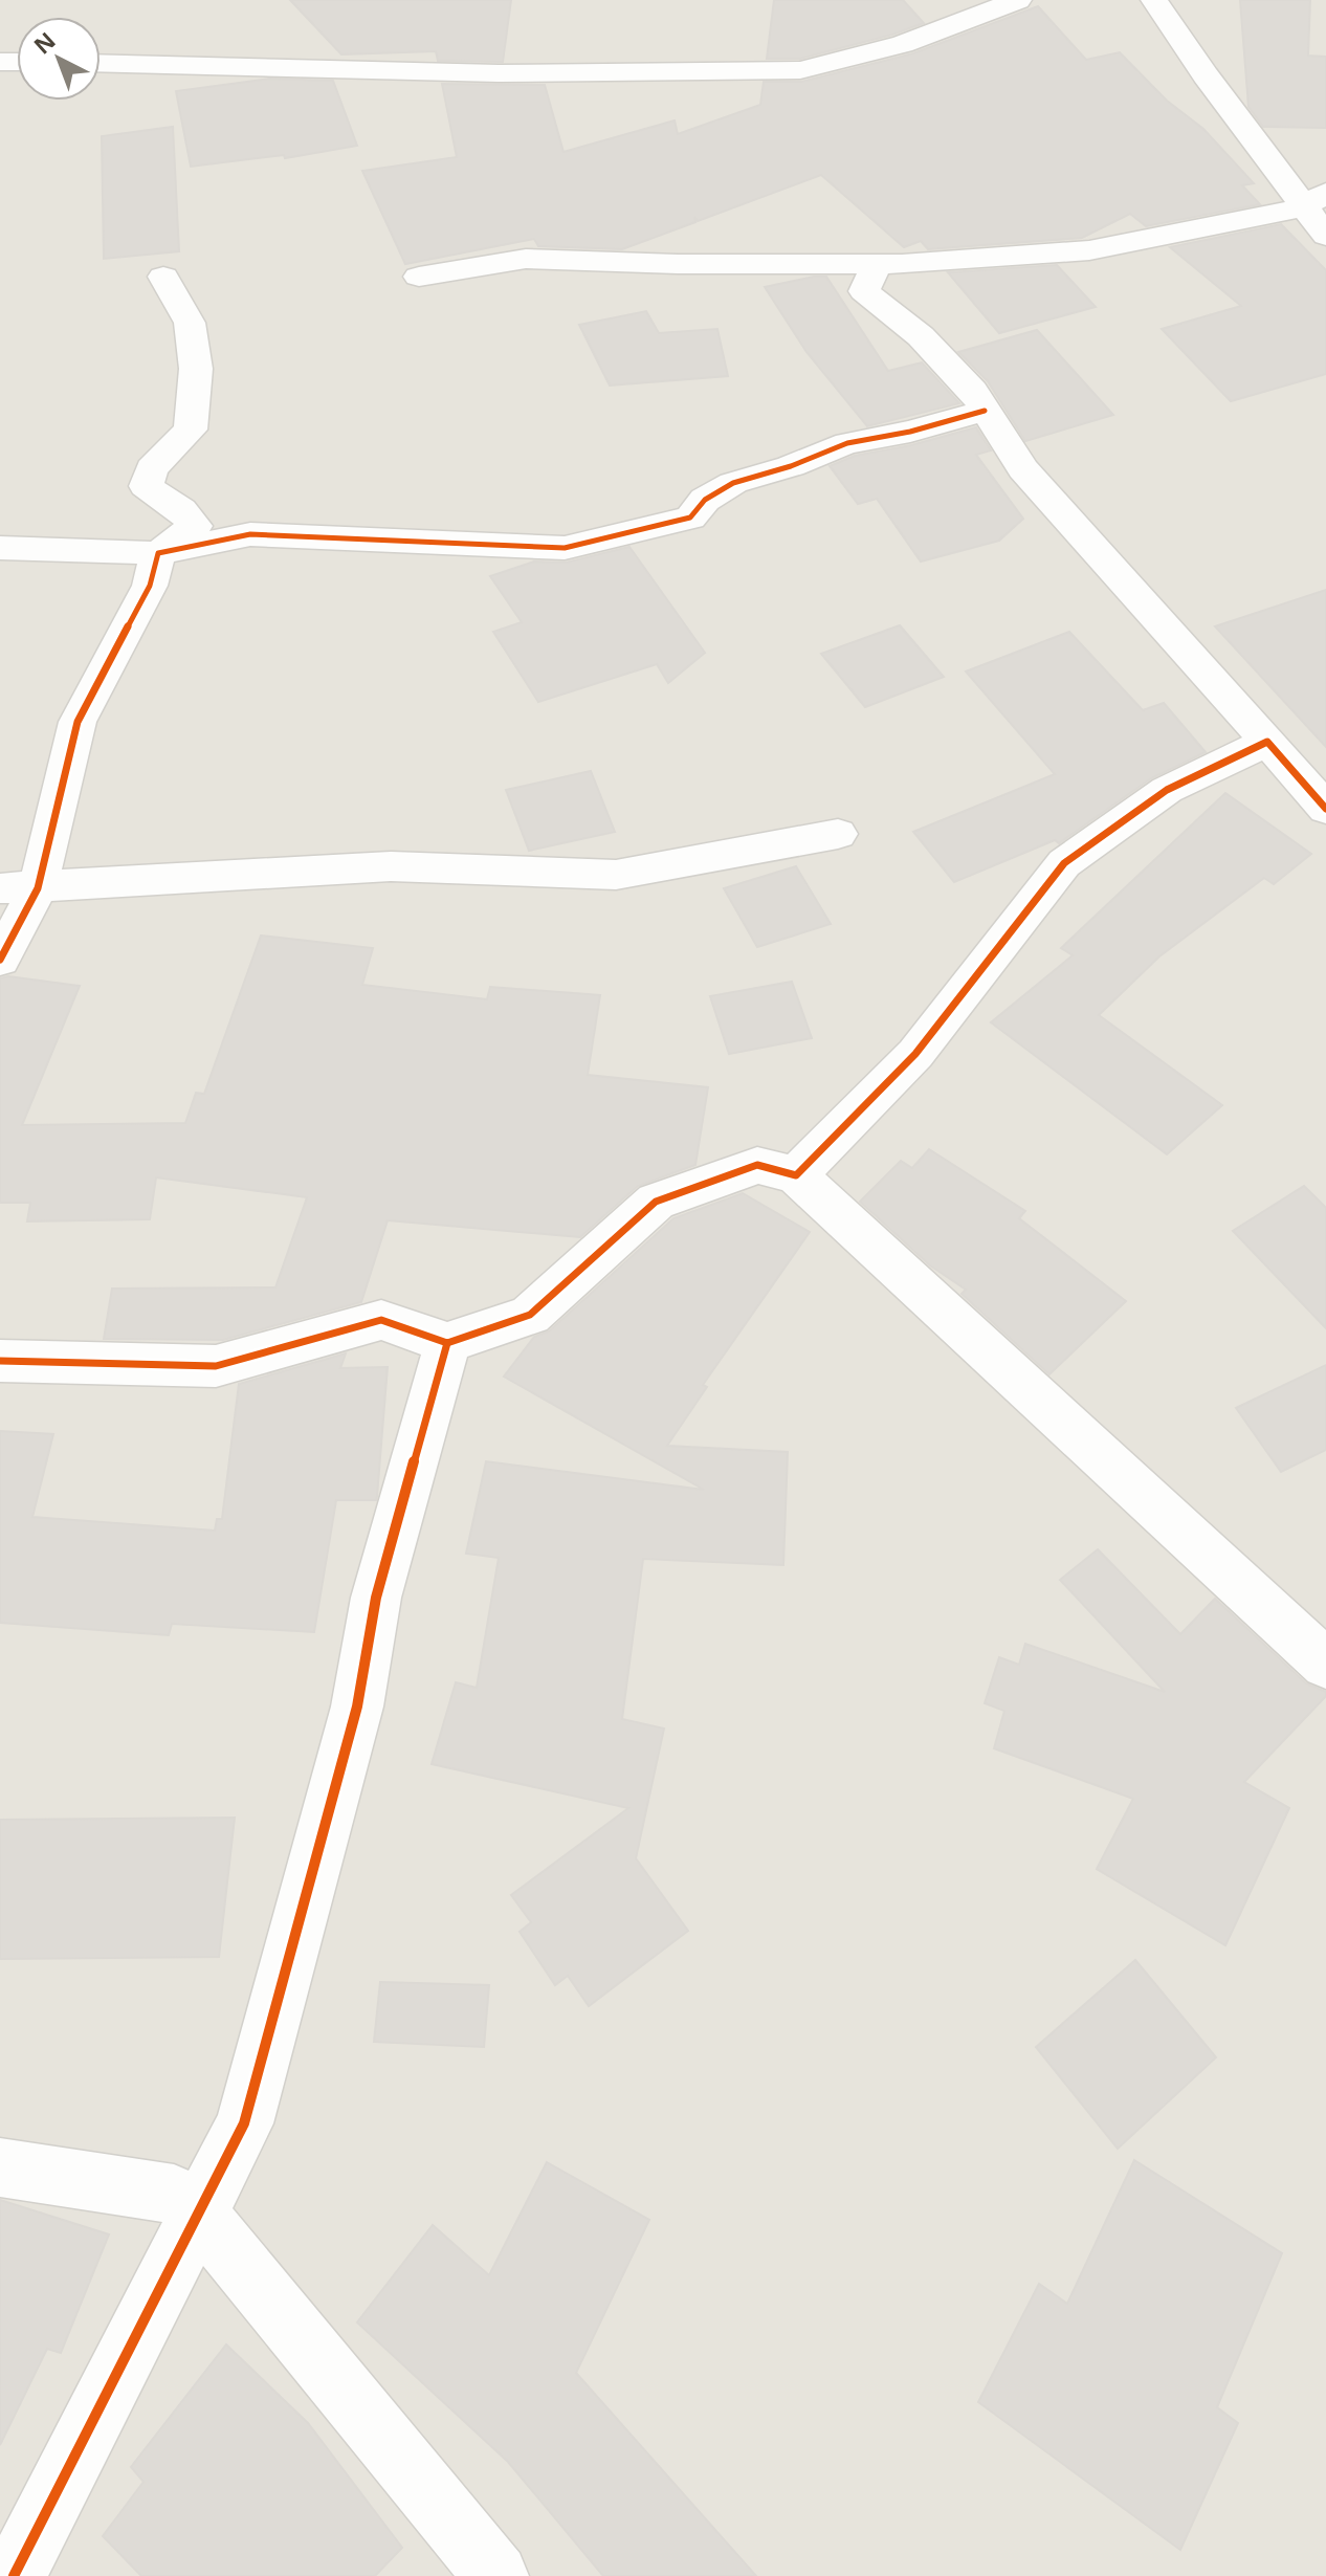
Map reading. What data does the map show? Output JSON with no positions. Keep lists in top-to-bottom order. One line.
{"north":"top left"}
